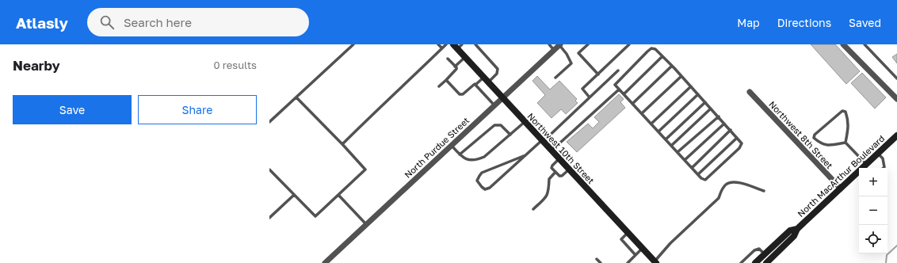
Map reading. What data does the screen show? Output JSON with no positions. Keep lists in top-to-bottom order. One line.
{"streets":{"main road":["Northwest 10th Street","North MacArthur Boulevard"],"street":["Northwest 8th Street","North Purdue Street"]},"crossings":[["Northwest 8th Street","North MacArthur Boulevard"],["North Purdue Street","Northwest 10th Street"]],"page":{"header":"Atlasly","search":"Search here","nav":["Map","Directions","Saved"],"heading":["Nearby","0 results"],"buttons":["Save","Share"],"map_buttons":["+","−"]}}
